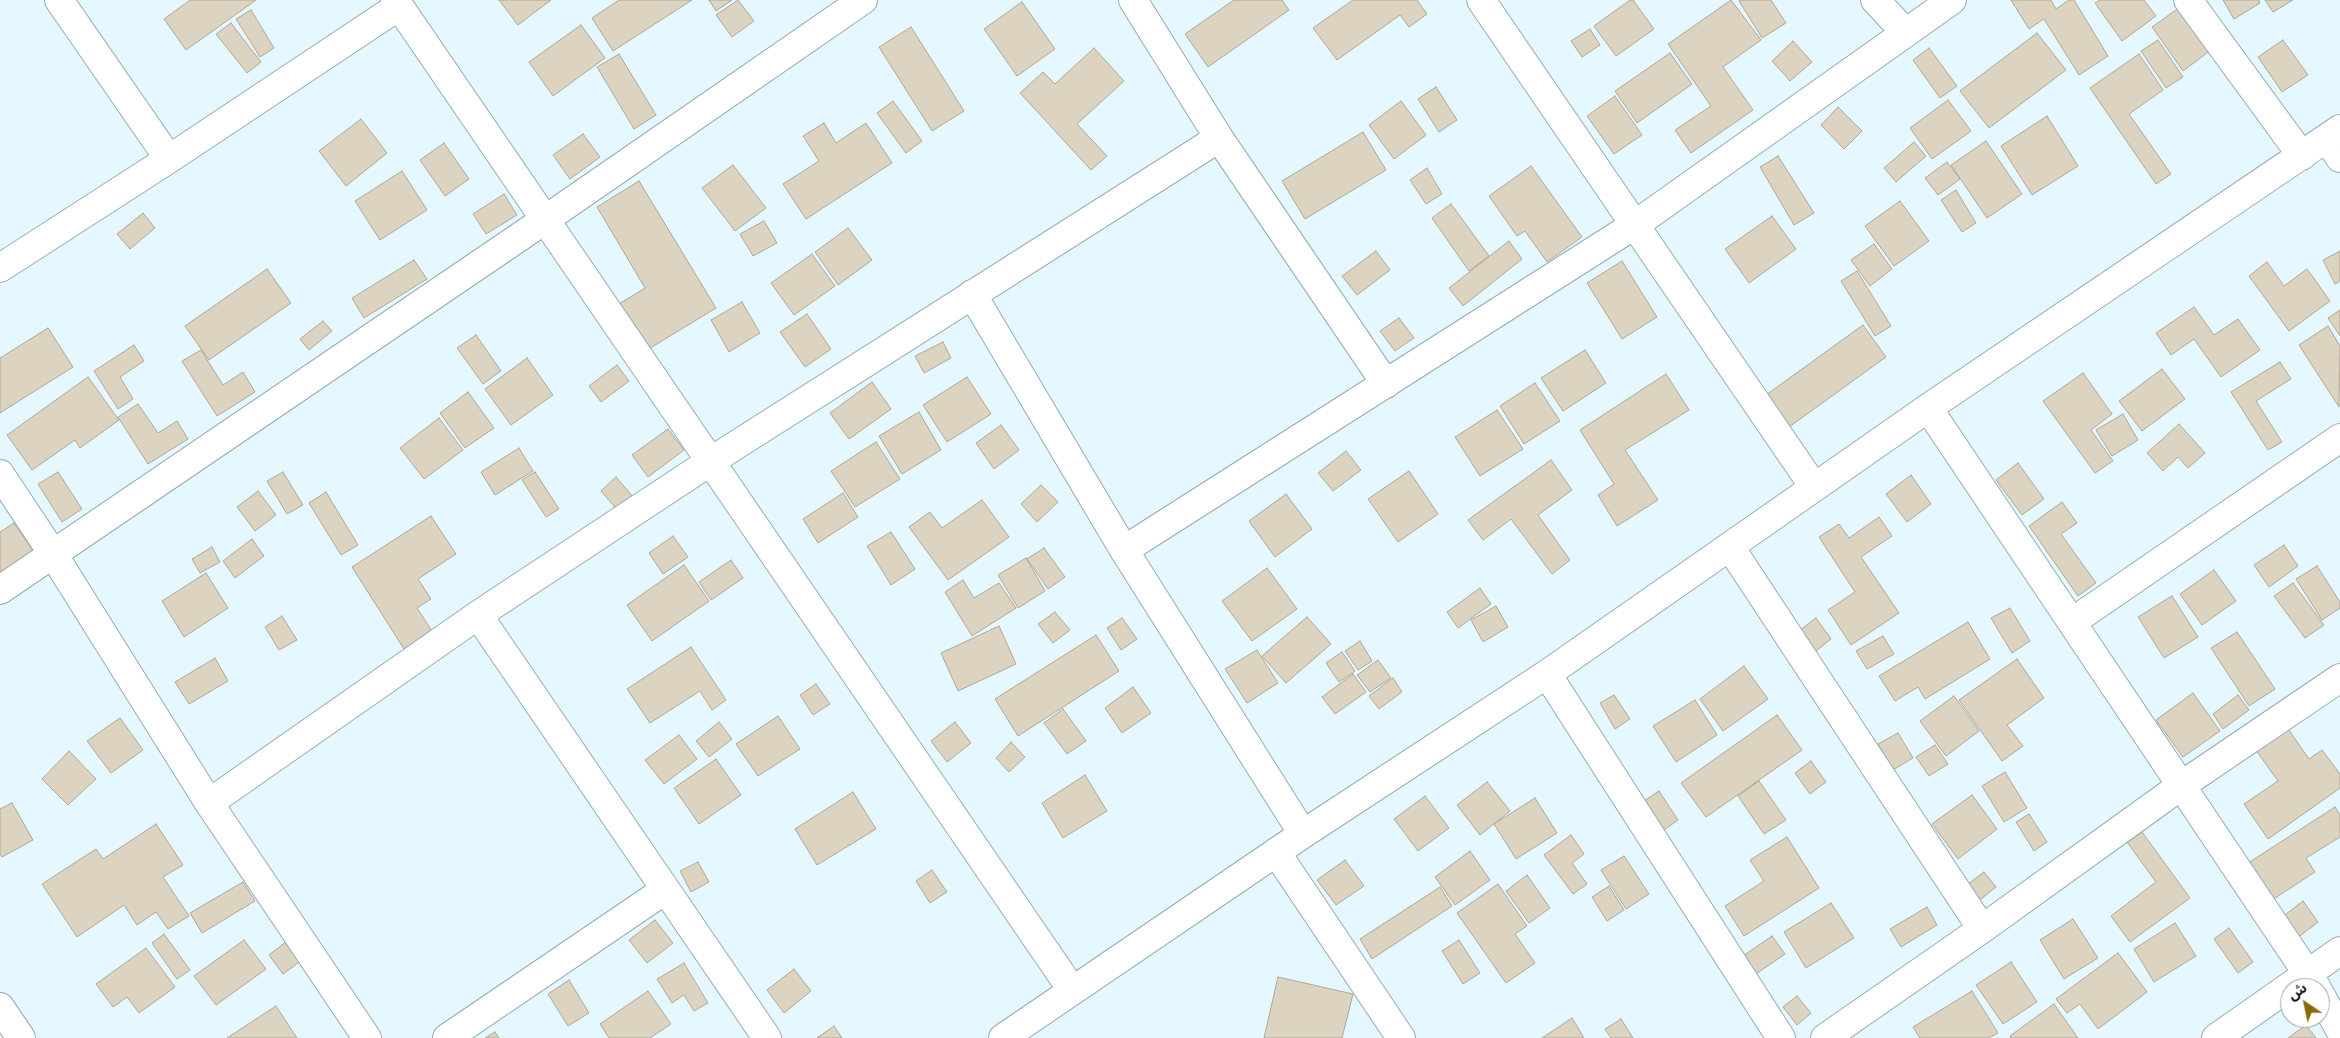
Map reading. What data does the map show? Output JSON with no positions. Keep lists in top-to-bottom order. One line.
{"north":"top left"}
